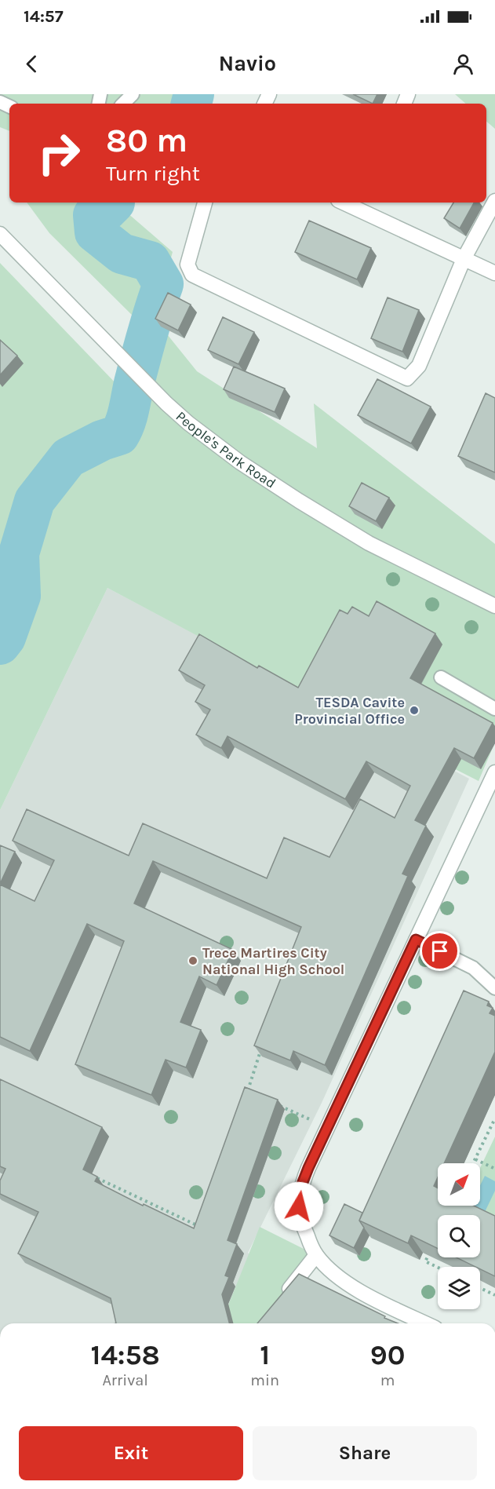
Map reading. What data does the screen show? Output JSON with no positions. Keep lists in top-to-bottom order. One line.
{"streets":{"street":["People's Park Road"]},"places":["TESDA Cavite Provincial Office","Trece Martires City National High School"],"north":"top right","page":{"status":"14:57","header":"Navio","turn":["80 m","Turn right"],"eta":["14:58","Arrival","1","min","90","m"],"buttons":["Exit","Share"]}}
